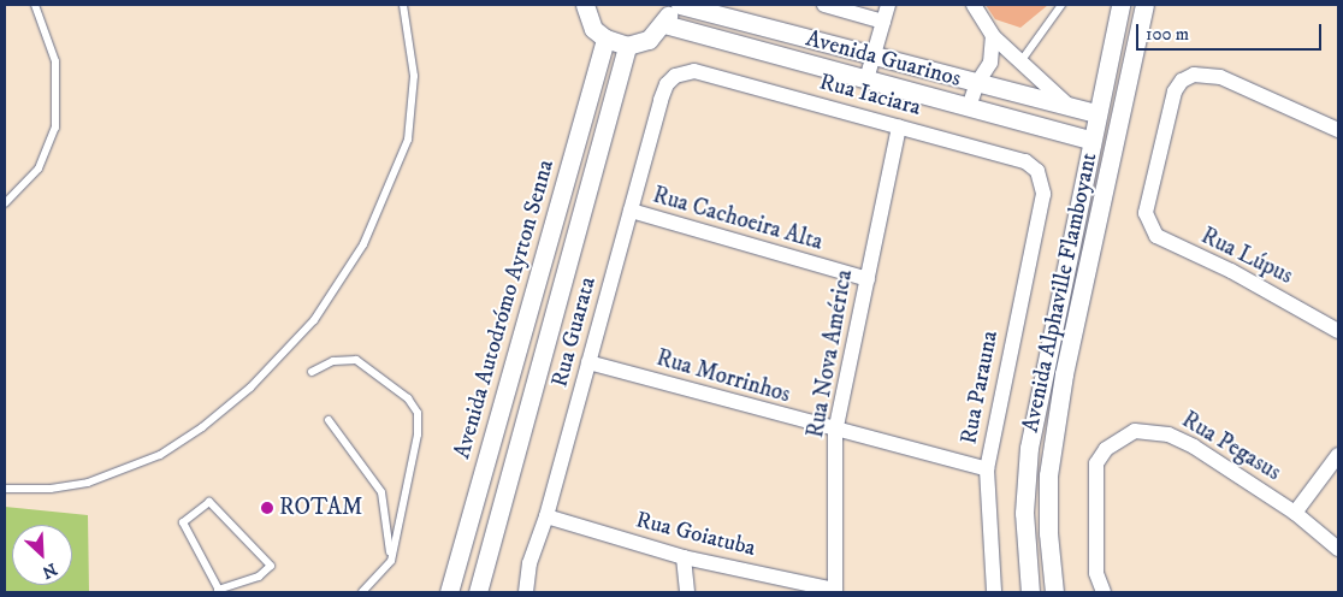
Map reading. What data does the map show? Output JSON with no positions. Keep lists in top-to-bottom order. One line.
{"streets":{"street":["Avenida Guarinos","Rua Iaciara","Rua Cachoeira Alta","Rua Lúpus","Avenida Alphaville Flamboyant","Avenida Autodrómo Ayrton Senna","Rua Guarata","Rua Nova América","Rua Morrinhos","Rua Parauna","Rua Pegasus","Rua Goiatuba"]},"crossings":[["Avenida Guarinos","Avenida Alphaville Flamboyant"],["Rua Iaciara","Rua Guarata"],["Rua Iaciara","Rua Nova América"],["Rua Iaciara","Rua Parauna"],["Rua Cachoeira Alta","Rua Guarata"],["Rua Cachoeira Alta","Rua Nova América"],["Rua Guarata","Rua Morrinhos"],["Rua Guarata","Rua Goiatuba"],["Rua Nova América","Rua Morrinhos"],["Rua Nova América","Rua Goiatuba"],["Rua Morrinhos","Rua Parauna"]],"places":["ROTAM"],"scale_bar":"100 m","north":"bottom right"}
